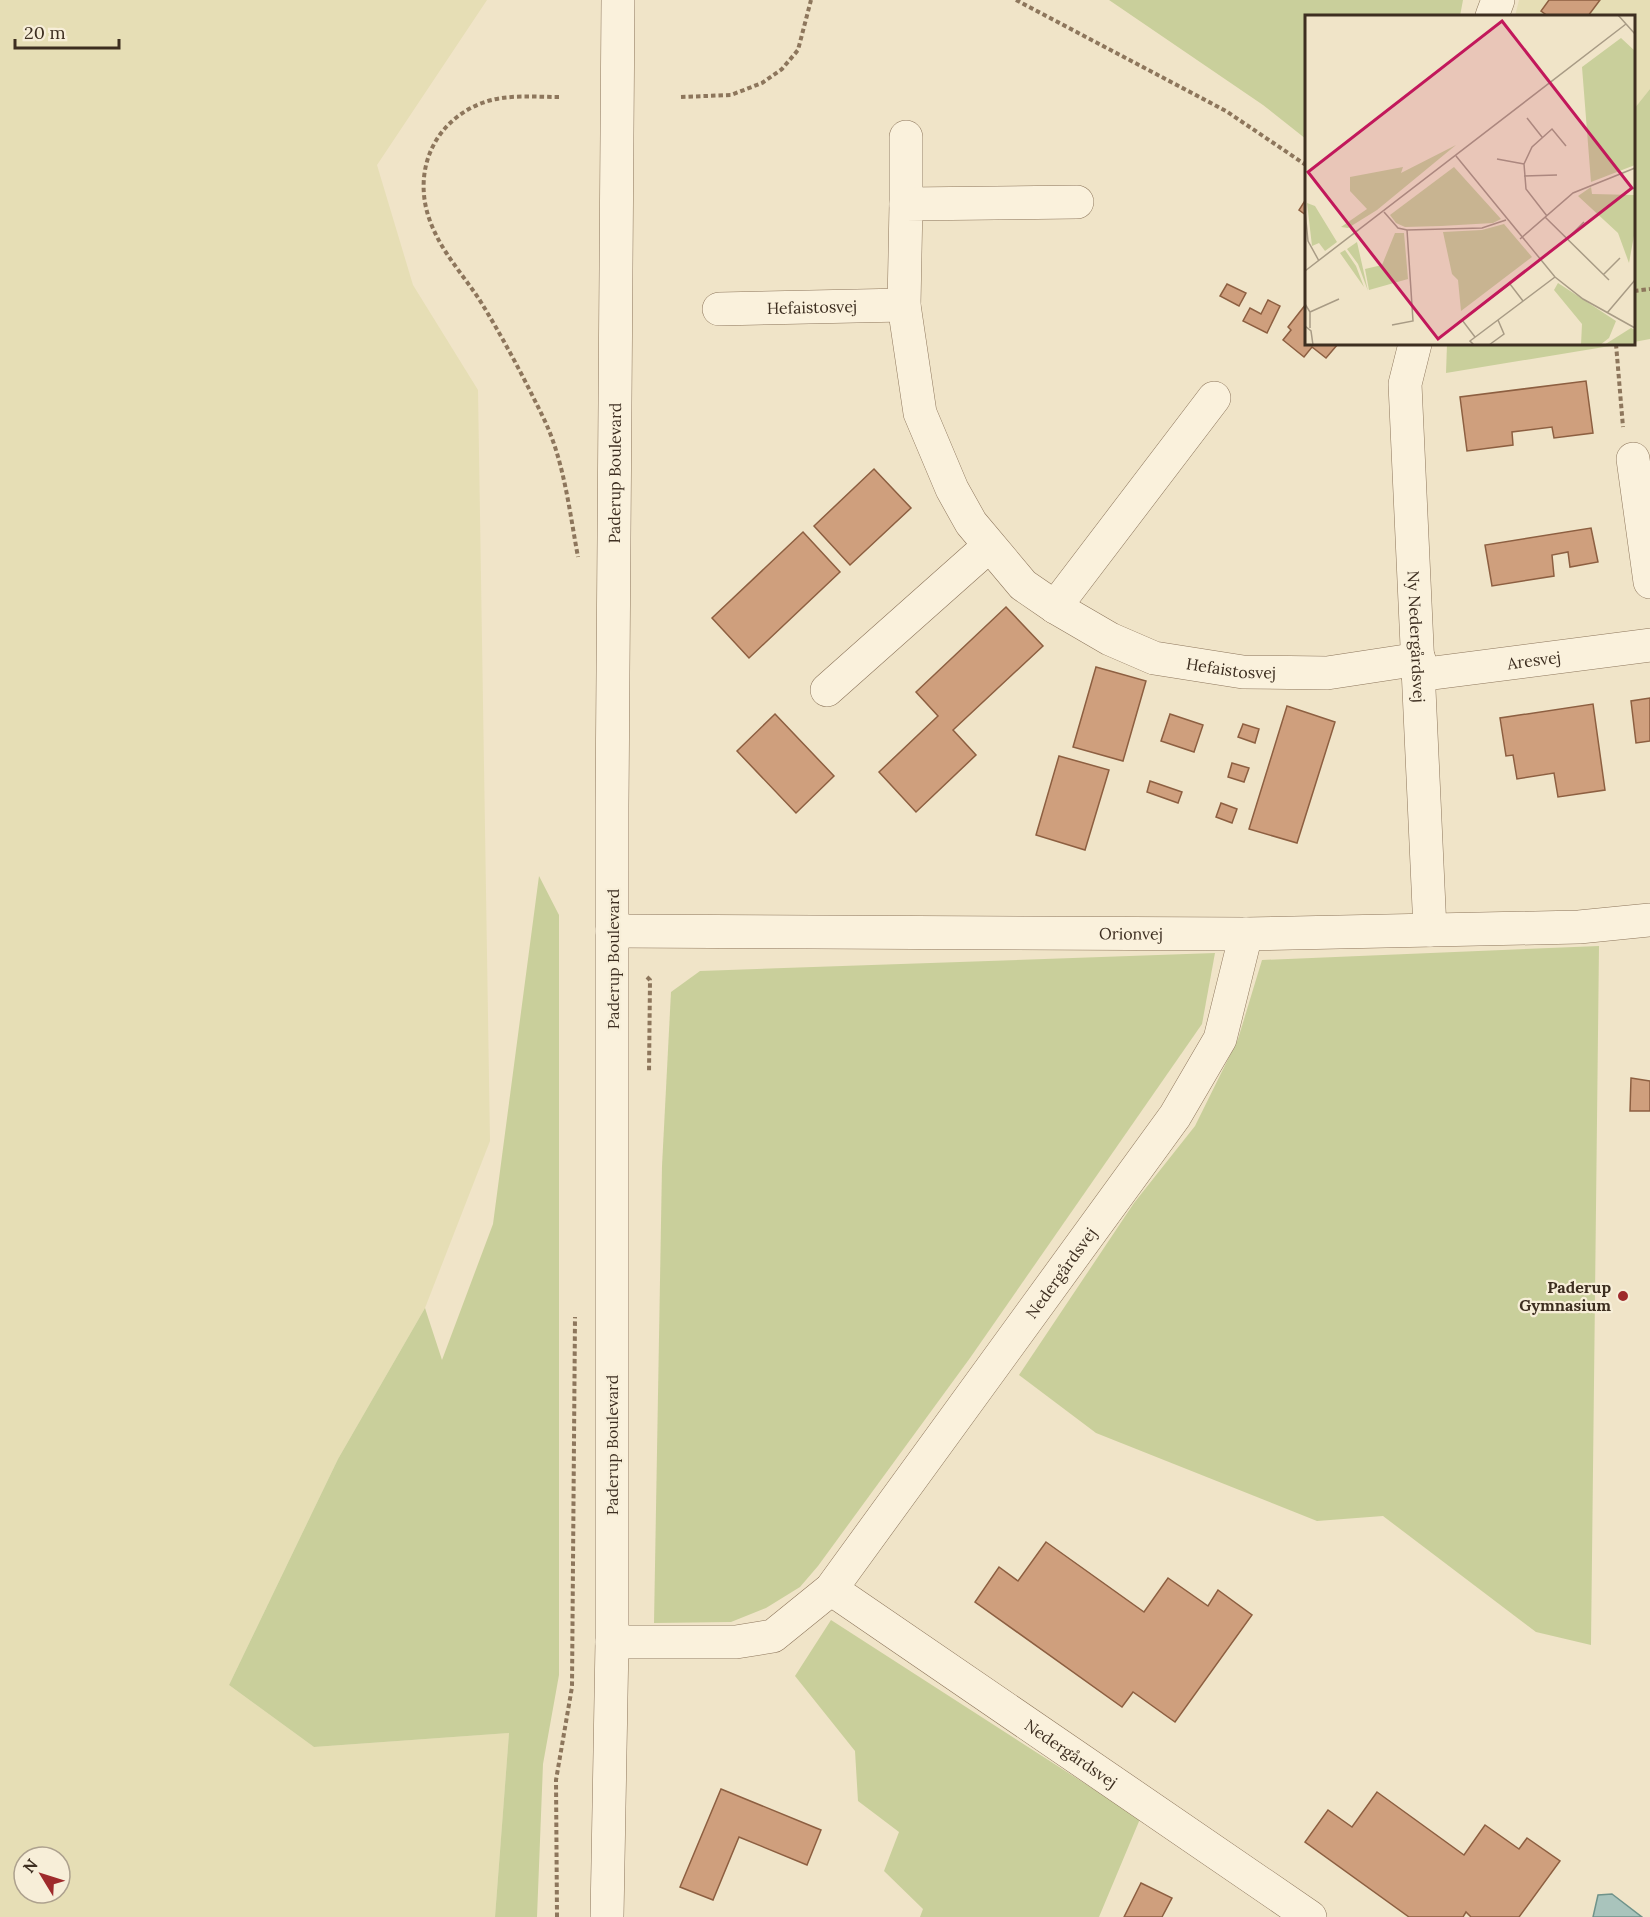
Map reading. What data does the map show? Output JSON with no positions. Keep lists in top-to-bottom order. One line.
{"streets":{"street":["Hefaistosvej","Paderup Boulevard","Ny Nedergårdsvej","Aresvej","Orionvej","Nedergårdsvej"]},"crossings":[["Hefaistosvej","Ny Nedergårdsvej"],["Hefaistosvej","Aresvej"],["Paderup Boulevard","Orionvej"],["Paderup Boulevard","Nedergårdsvej"],["Ny Nedergårdsvej","Aresvej"],["Ny Nedergårdsvej","Orionvej"],["Orionvej","Nedergårdsvej"]],"places":["Paderup Gymnasium"],"scale_bar":"20 m","north":"top left"}
